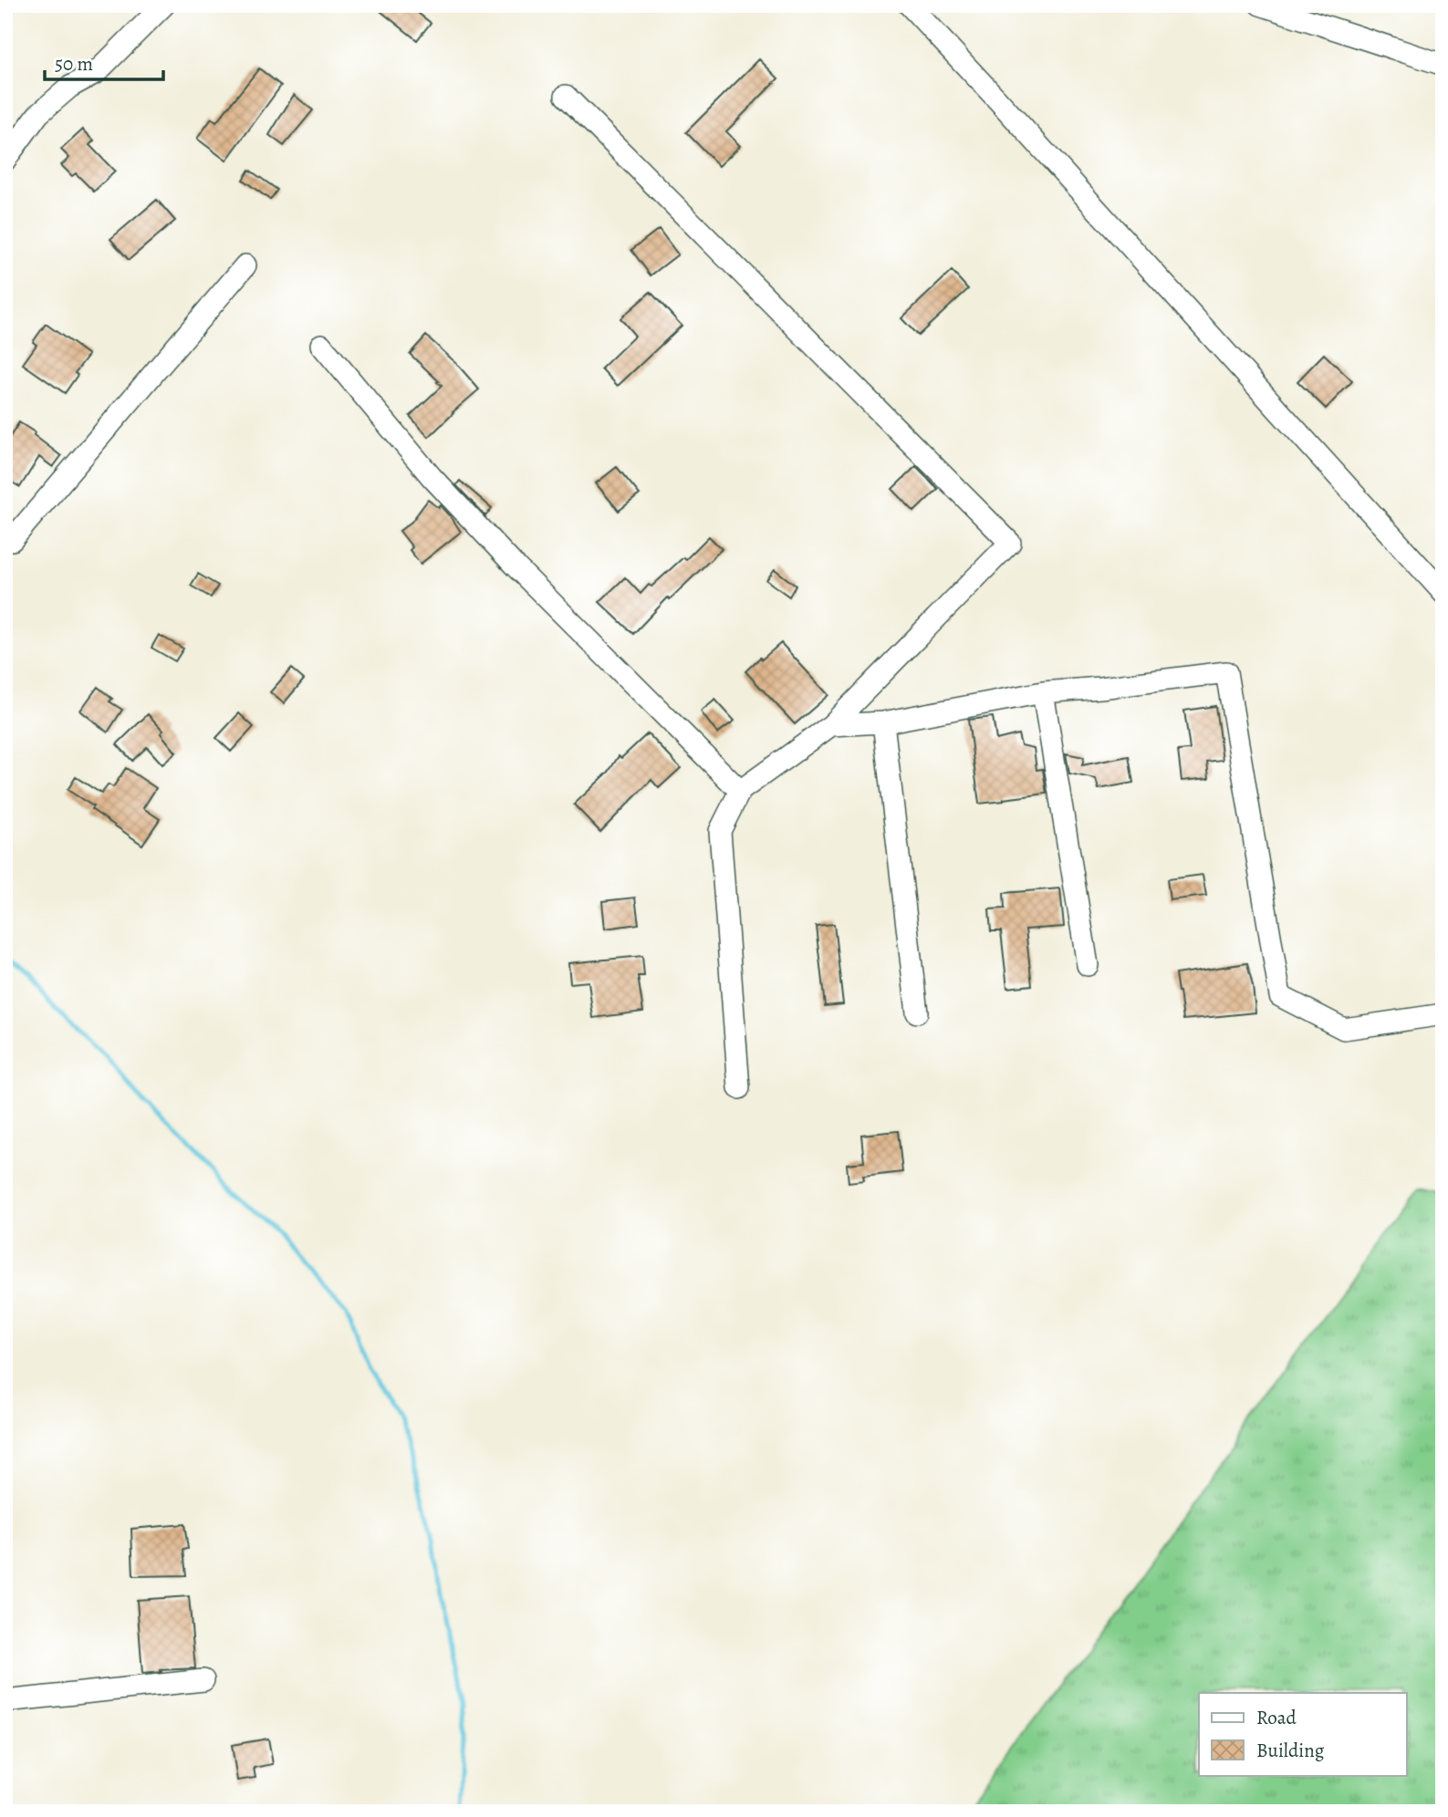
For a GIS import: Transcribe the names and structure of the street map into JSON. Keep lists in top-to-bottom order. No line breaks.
{"legend":["Road","Building"],"scale_bar":"50 m"}
